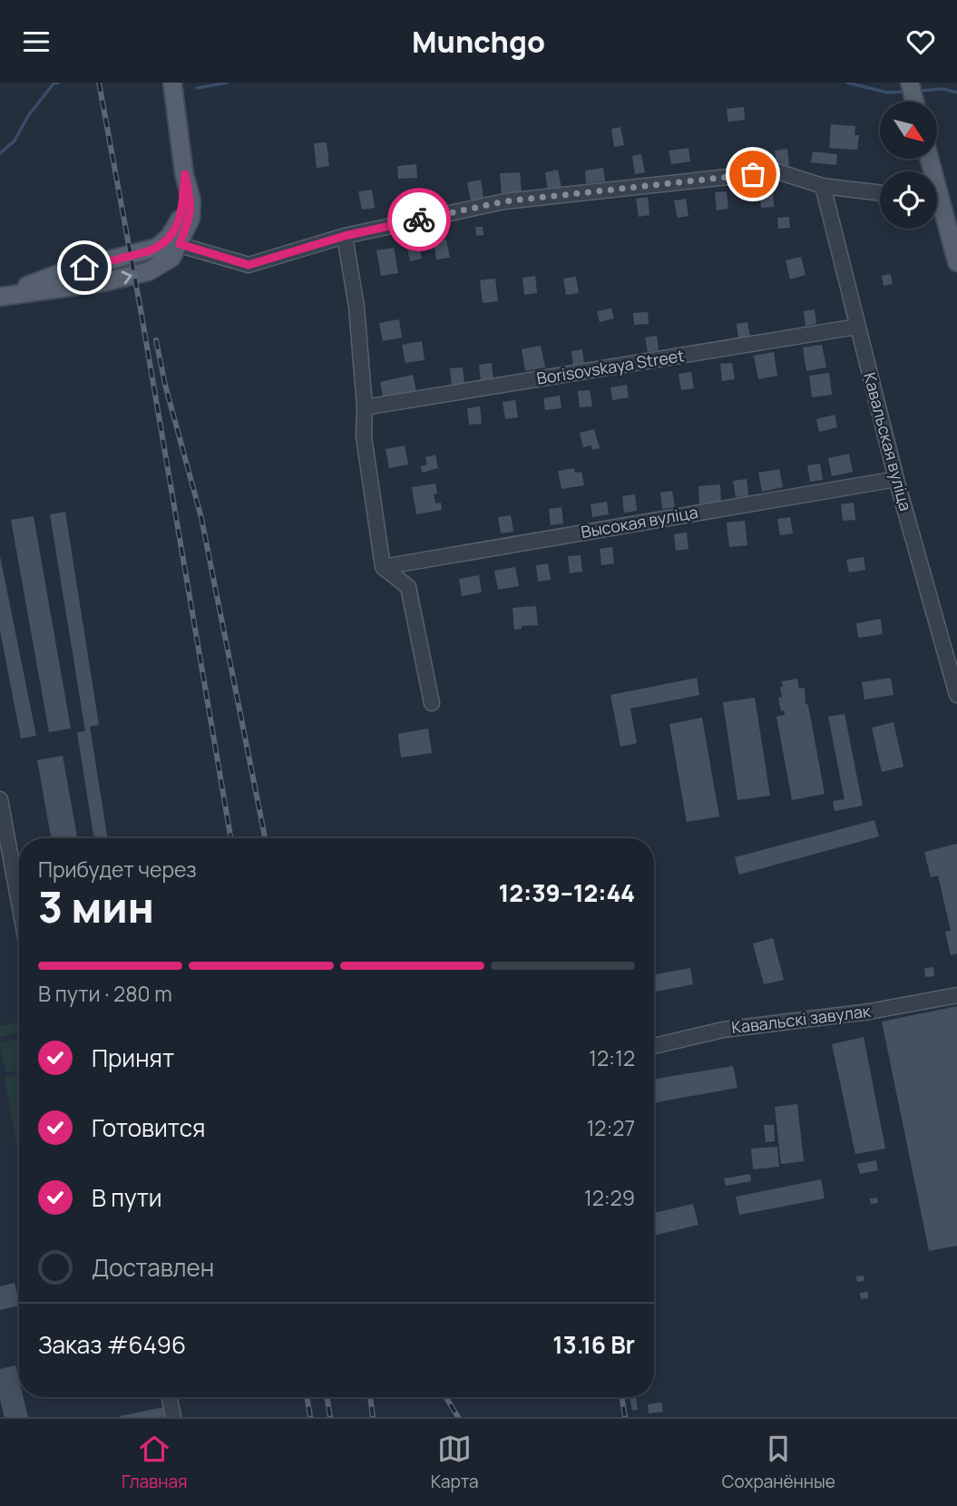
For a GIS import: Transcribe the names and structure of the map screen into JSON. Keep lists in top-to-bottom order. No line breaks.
{"streets":{"street":["Borisovskaya Street","Кавальская вуліца","Высокая вуліца","Кавальскі завулак"]},"crossings":[["Borisovskaya Street","Кавальская вуліца"],["Кавальская вуліца","Высокая вуліца"]],"north":"bottom right","page":{"header":"Munchgo","heading":["3 мин","Прибудет через","12:39–12:44"],"panel":["Заказ #6496","13.16 Br"],"bar":"В пути · 280 m","list":[["Принят","12:12"],["Готовится","12:27"],["В пути","12:29"],"Доставлен"],"tabs":["Главная","Карта","Сохранённые"]}}
